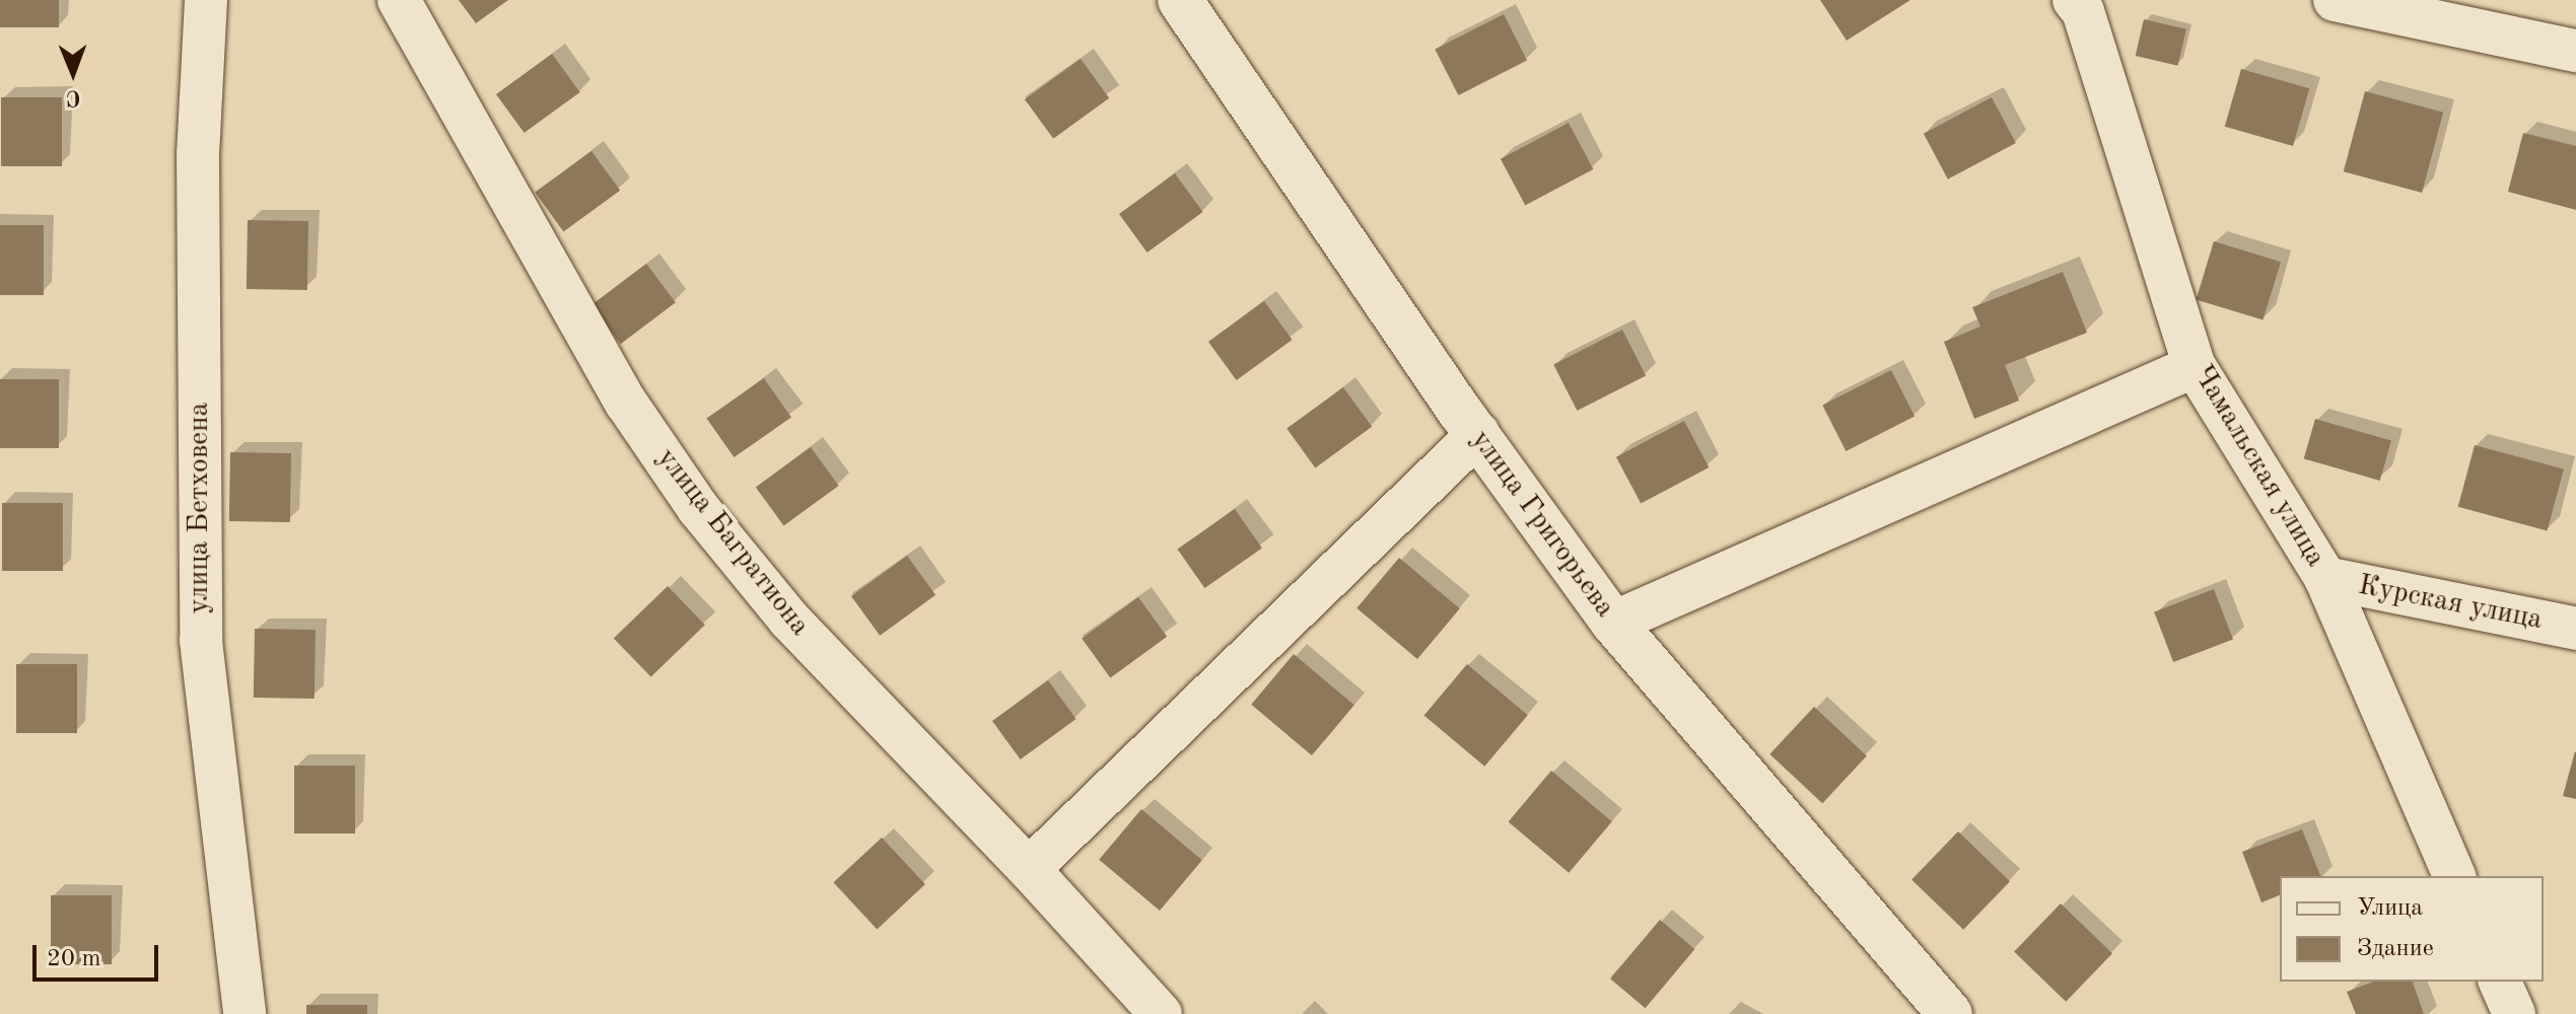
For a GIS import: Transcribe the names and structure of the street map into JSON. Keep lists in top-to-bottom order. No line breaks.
{"streets":{"main road":["улица Григорьева"],"street":["Чамальская улица","улица Бетховена","улица Багратиона","Курская улица"]},"crossings":[["Чамальская улица","Курская улица"]],"legend":["Улица","Здание"],"scale_bar":"20 m","north":"bottom"}
